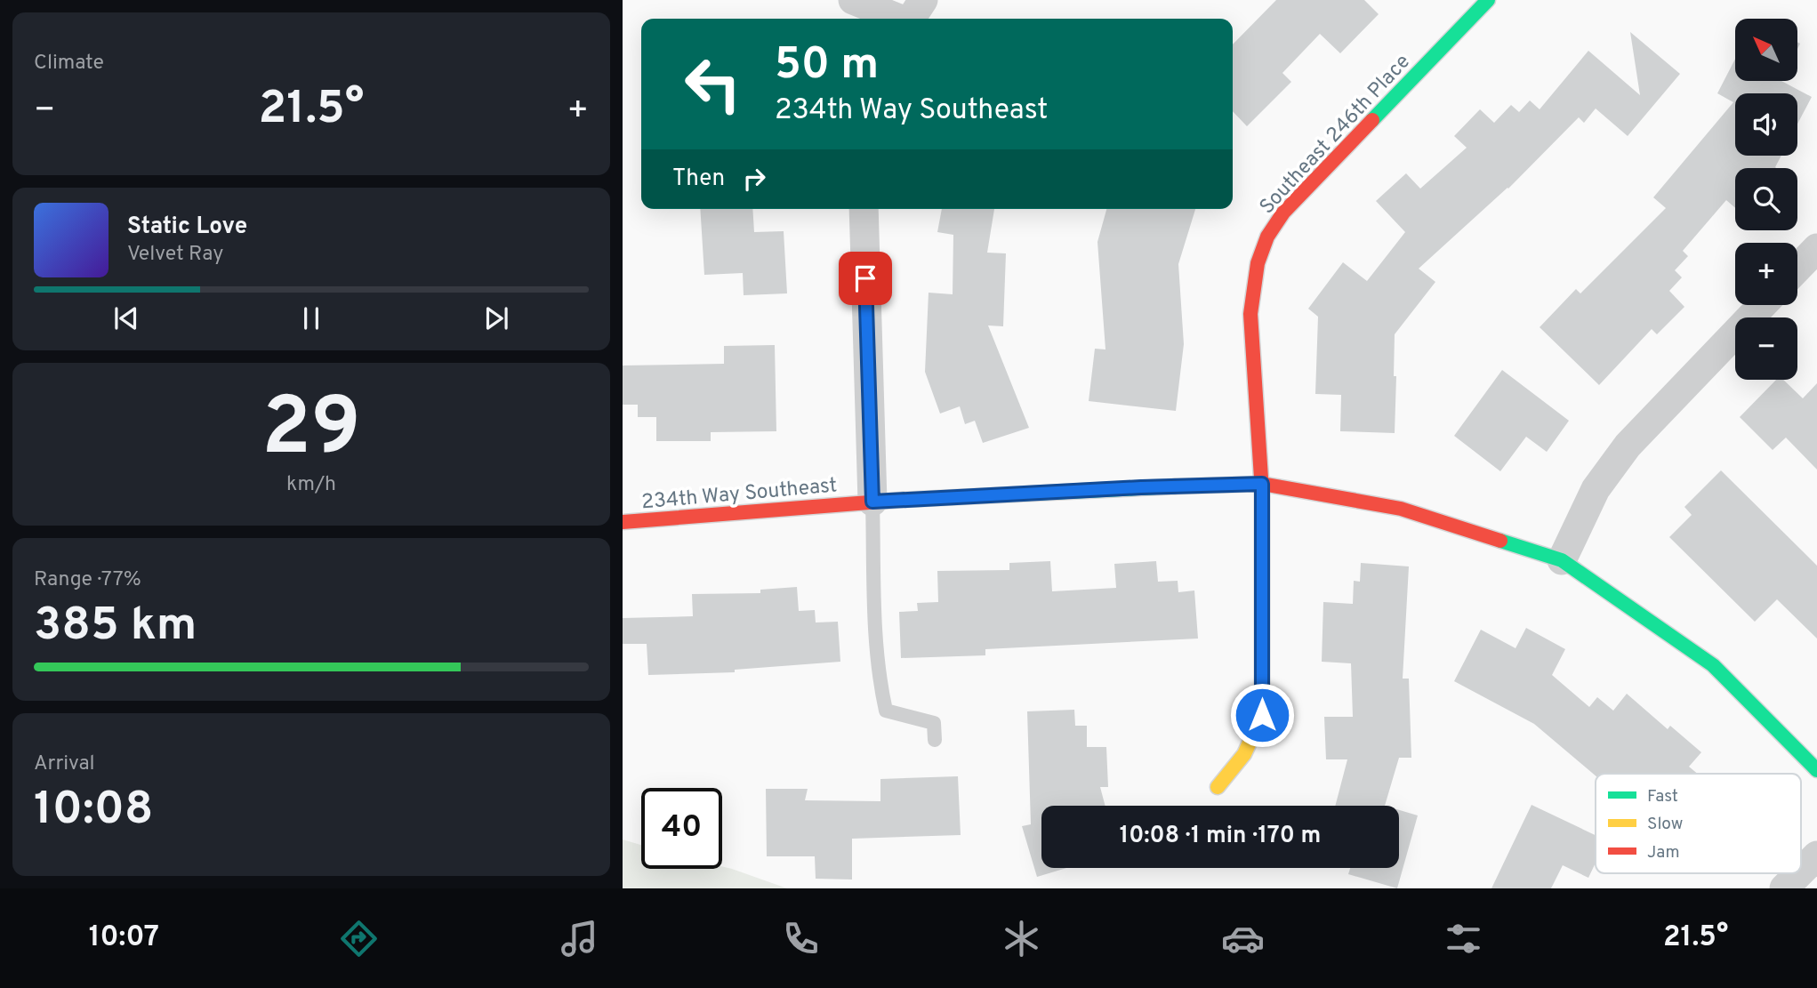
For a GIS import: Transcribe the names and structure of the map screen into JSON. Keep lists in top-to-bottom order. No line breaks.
{"streets":{"street":["Southeast 246th Place","234th Way Southeast"]},"crossings":[["Southeast 246th Place","234th Way Southeast"]],"legend":["Fast","Slow","Jam"],"north":"top left","page":{"tile":["Climate",["29","km/h"],["Range · 77%","385 km"],["Arrival","10:08"]],"map_buttons":["+","−"],"turn":["50 m","234th Way Southeast"],"heat":["−","21.5°","+"],"then":"Then","song":["Static Love","Velvet Ray"],"limit":"40","trip":"10:08 · 1 min · 170 m","tabs":["10:07","21.5°"]}}
